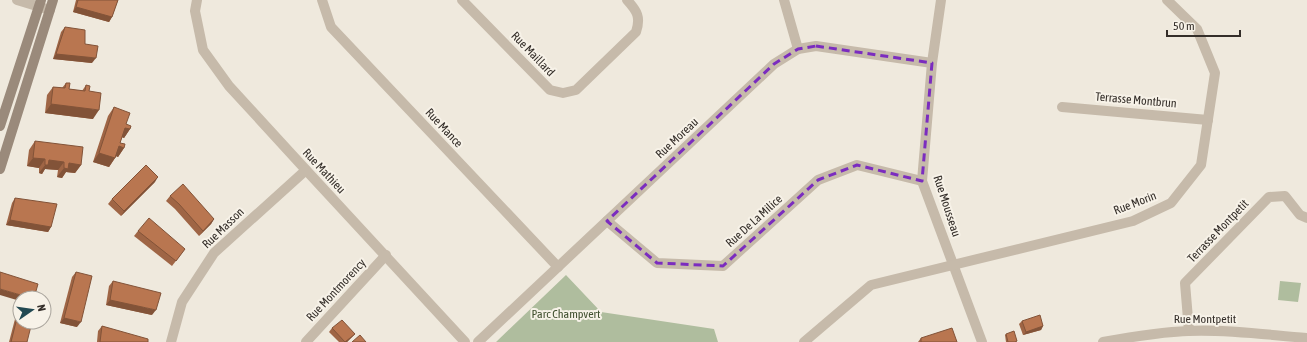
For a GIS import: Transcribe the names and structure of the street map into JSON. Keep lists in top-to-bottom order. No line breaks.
{"streets":{"street":["Rue Maillard","Terrasse Montbrun","Rue Mance","Rue Moreau","Rue Mathieu","Rue Morin","Rue Mousseau","Rue De La Milice","Rue Masson","Terrasse Montpetit","Rue Montmorency","Rue Montpetit"]},"crossings":[["Terrasse Montbrun","Rue Morin"],["Rue Mance","Rue Moreau"],["Rue Moreau","Rue Mousseau"],["Rue Moreau","Rue De La Milice"],["Rue Mathieu","Rue Masson"],["Rue Mathieu","Rue Montmorency"],["Rue Morin","Rue Mousseau"],["Rue Mousseau","Rue De La Milice"],["Terrasse Montpetit","Rue Montpetit"]],"parks":["Parc Champvert"],"scale_bar":"50 m","north":"right"}
